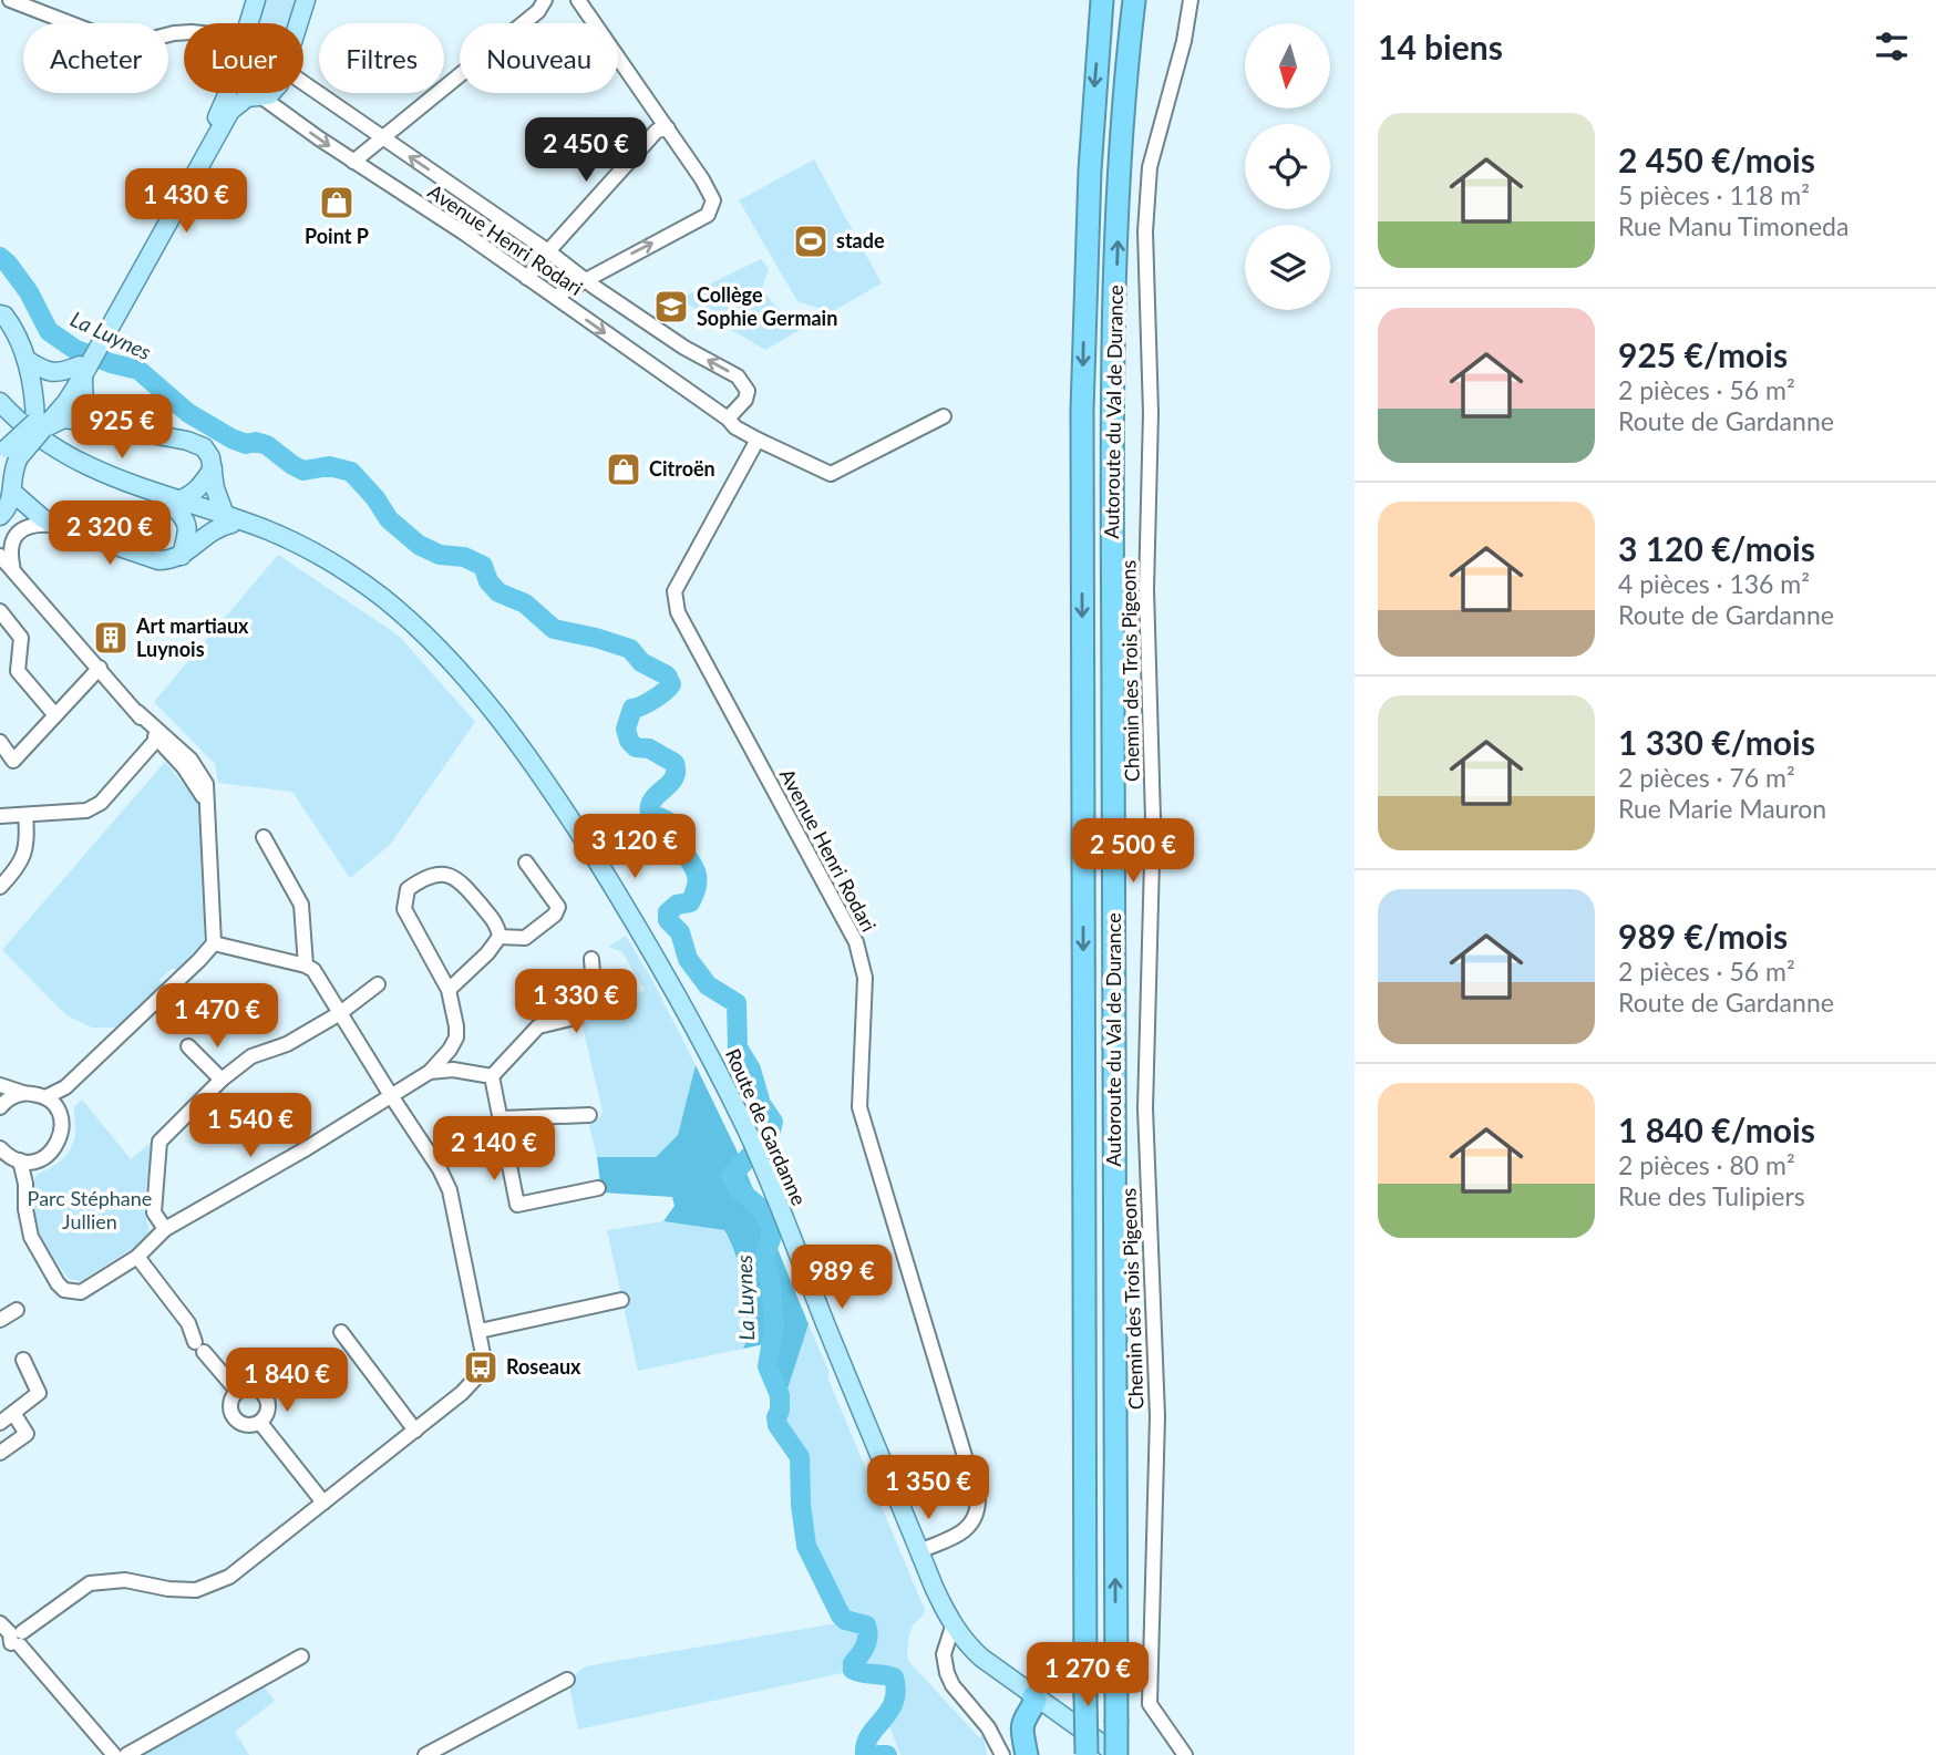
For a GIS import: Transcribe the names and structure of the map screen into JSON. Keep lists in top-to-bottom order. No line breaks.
{"streets":{"highway":["Autoroute du Val de Durance"],"main road":["Route de Gardanne"],"street":["Avenue Henri Rodari","Chemin des Trois Pigeons"]},"crossings":[["Avenue Henri Rodari","Route de Gardanne"]],"water":["La Luynes"],"parks":["Parc Stéphane Jullien"],"places":{"shop":["Point P","Citroën"],"sports":["stade"],"school or university":["Collège Sophie Germain"],"building":["Art martiaux Luynois"],"bus stop":["Roseaux"]},"north":"bottom","page":{"heading":"14 biens","chip":["Acheter","Louer","Filtres","Nouveau"],"list":[{"name":"2 450 €/mois","note":"5 pièces · 118 m² · Rue Manu Timoneda"},{"name":"925 €/mois","note":"2 pièces · 56 m² · Route de Gardanne"},{"name":"3 120 €/mois","note":"4 pièces · 136 m² · Route de Gardanne"},{"name":"1 330 €/mois","note":"2 pièces · 76 m² · Rue Marie Mauron"},{"name":"989 €/mois","note":"2 pièces · 56 m² · Route de Gardanne"},{"name":"1 840 €/mois","note":"2 pièces · 80 m² · Rue des Tulipiers"}],"price":["2 450 €","1 430 €","925 €","2 320 €","3 120 €","2 500 €","1 330 €","1 470 €","1 540 €","2 140 €","989 €","1 840 €","1 350 €","1 270 €"]}}
